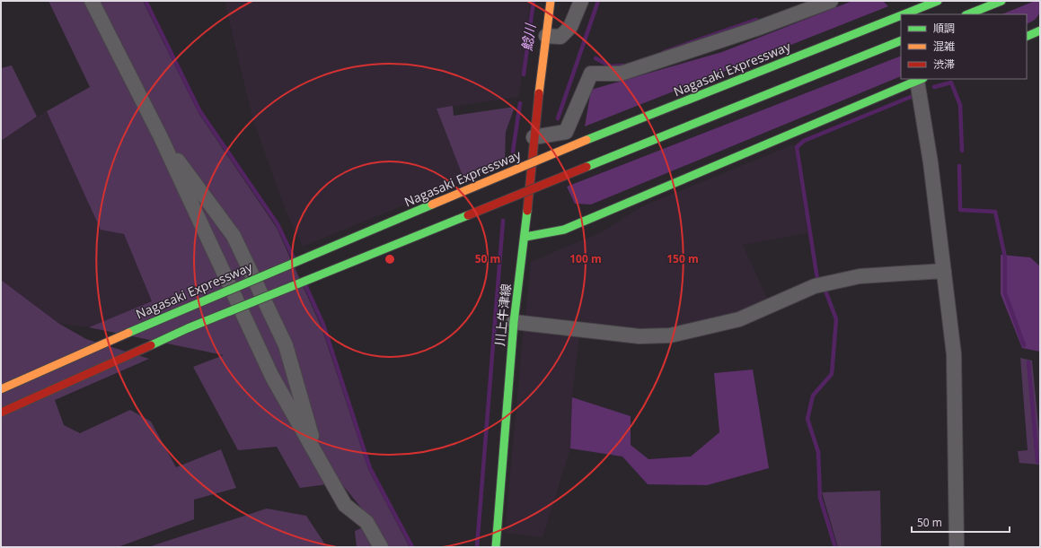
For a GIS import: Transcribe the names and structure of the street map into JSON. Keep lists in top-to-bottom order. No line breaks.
{"streets":{"main road":["Nagasaki Expressway","川上牛津線"]},"water":["鯰川"],"legend":["順調","混雑","渋滞"],"scale_bar":"50 m","rings":["50 m","100 m","150 m"]}
